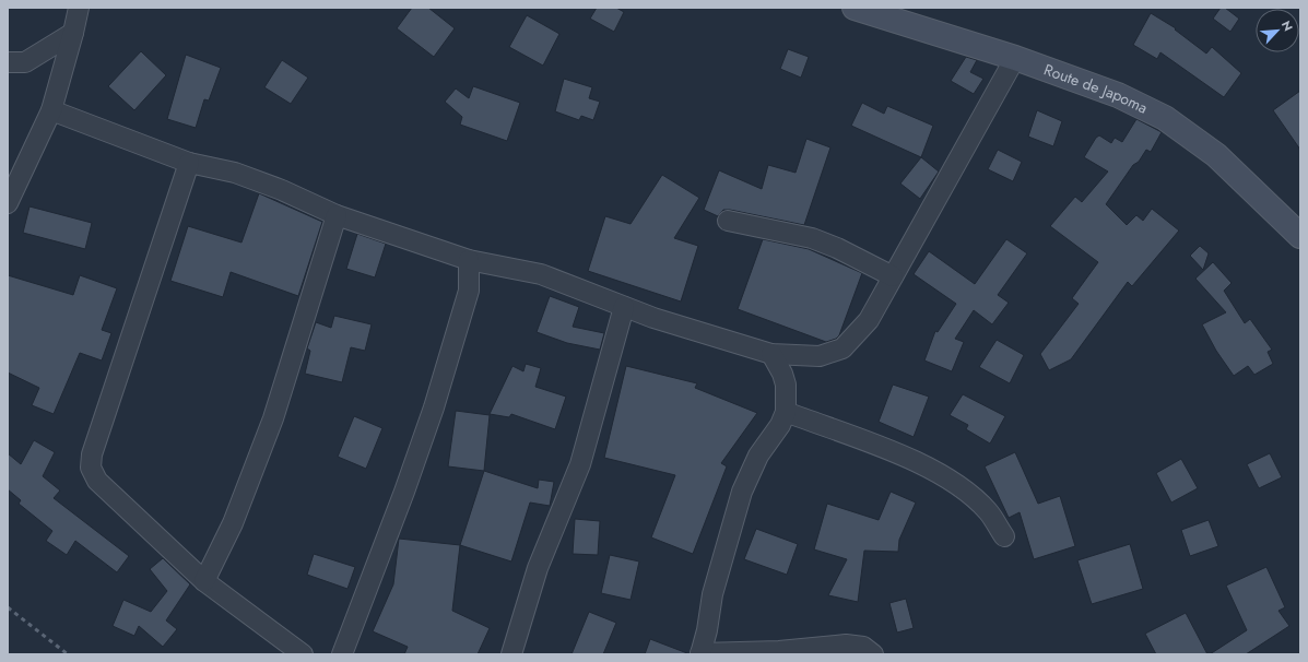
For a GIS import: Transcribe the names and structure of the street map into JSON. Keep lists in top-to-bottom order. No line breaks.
{"streets":{"street":["Route de Japoma"]},"north":"top right"}
